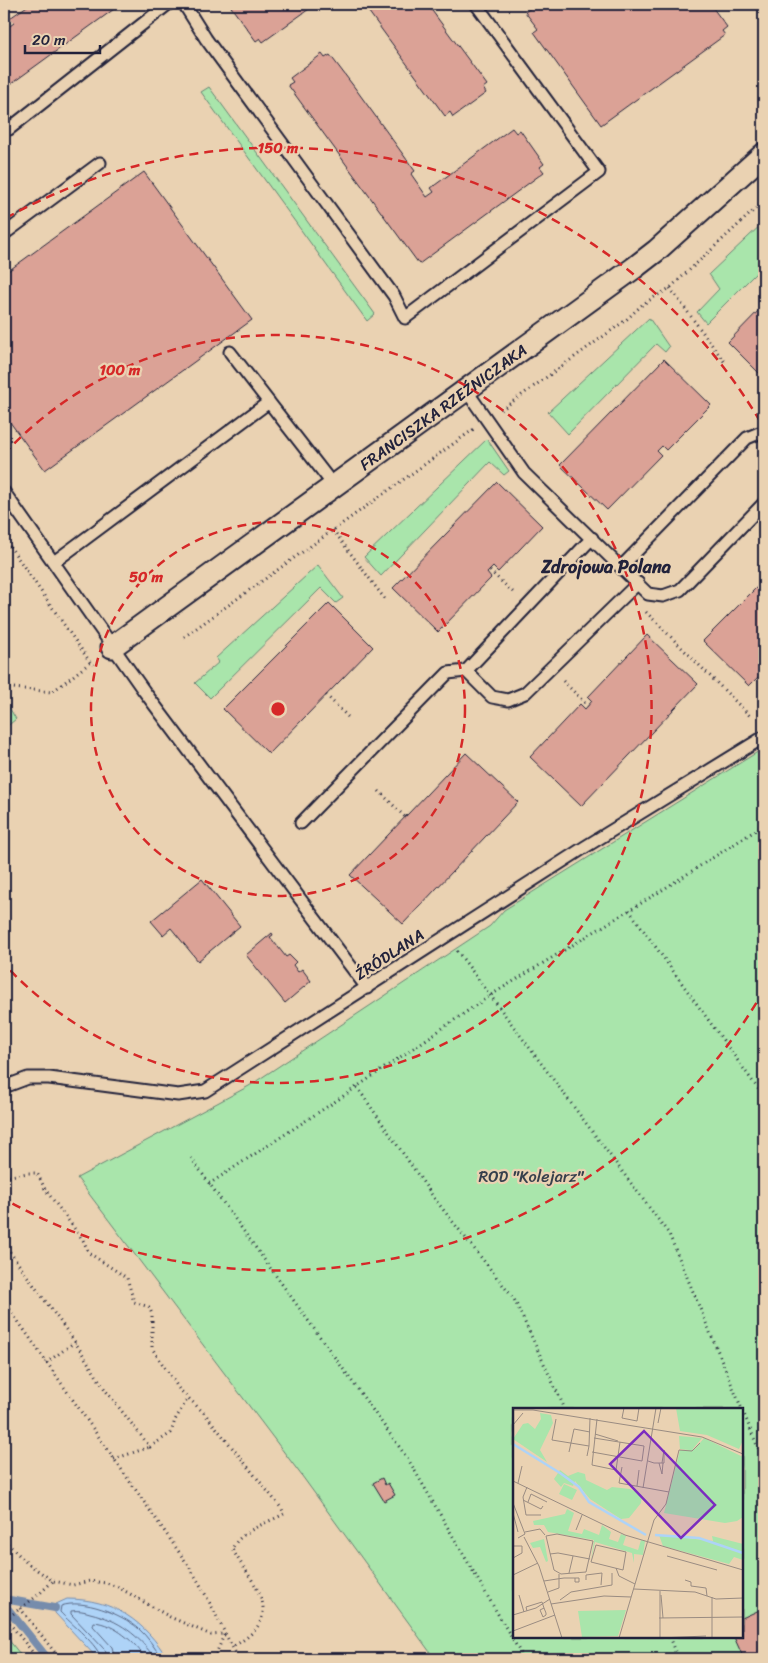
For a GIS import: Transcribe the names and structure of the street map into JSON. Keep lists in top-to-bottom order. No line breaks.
{"streets":{"street":["FRANCISZKA RZEŹNICZAKA"],"lane":["ŹRÓDLANA"]},"districts":["Zdrojowa Polana"],"parks":["ROD \"Kolejarz\""],"scale_bar":"20 m","rings":["150 m","100 m","50 m"]}
